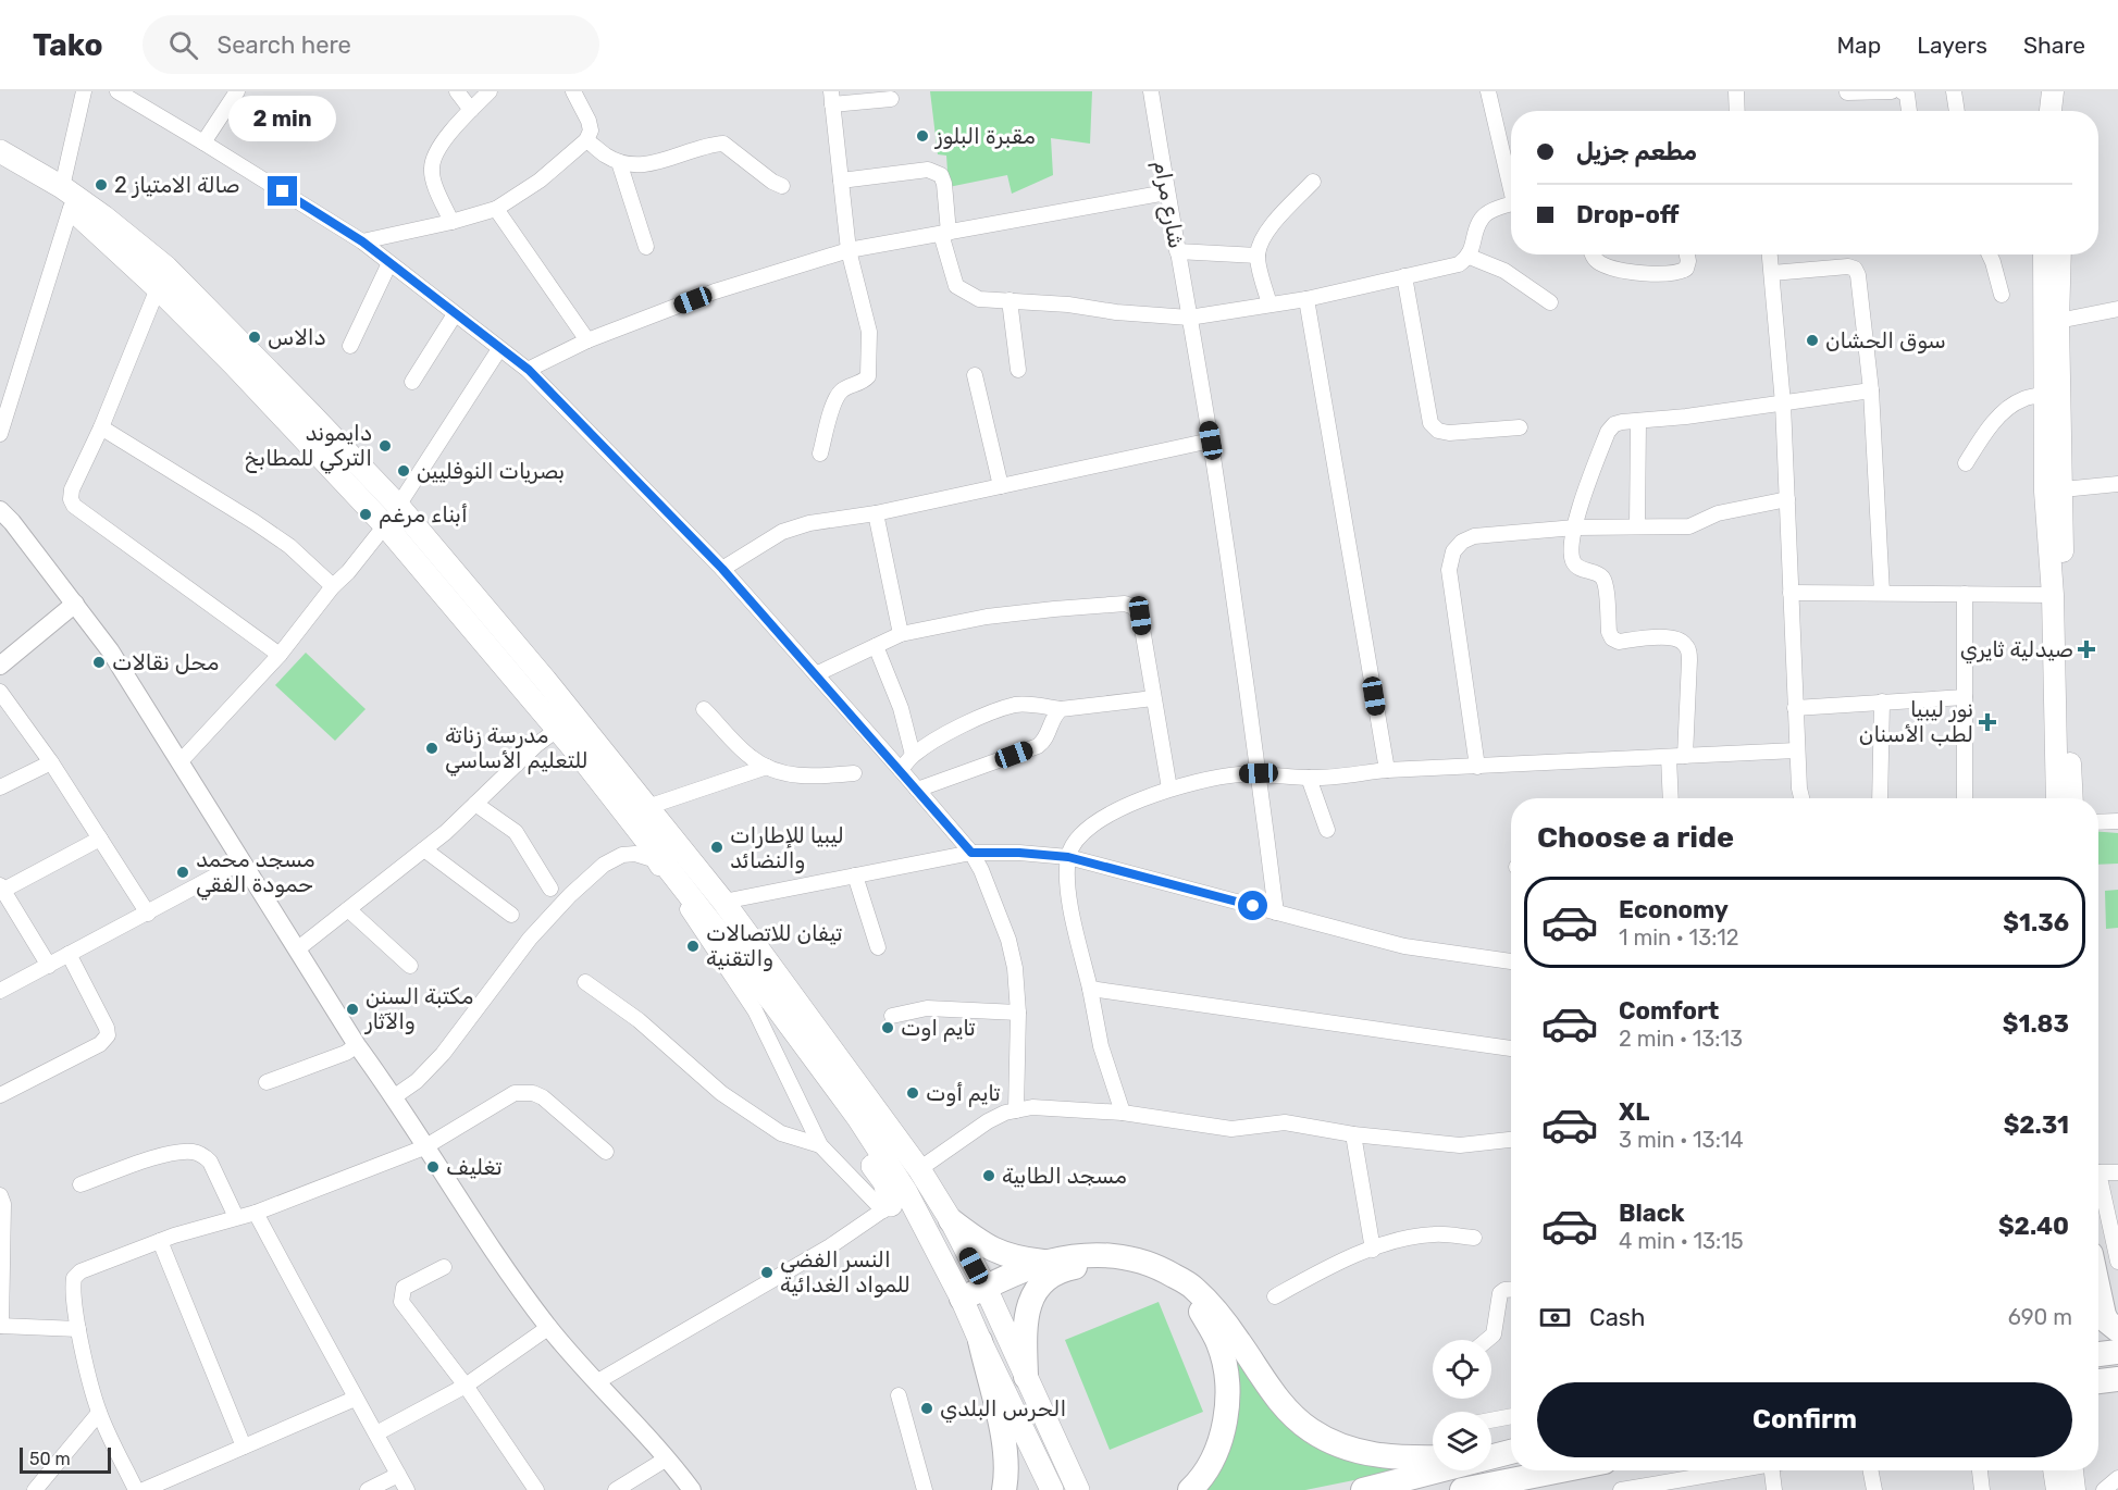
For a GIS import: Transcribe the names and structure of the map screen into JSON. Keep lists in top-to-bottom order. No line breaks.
{"streets":{"street":["شارع مرام"]},"places":{"other":["مقبرة البلوز","صالة الامتياز 2","دالاس","سوق الحشان","دايموند التركي للمطابخ","بصريات النوفليين","أبناء مرغم","محل نقالات","مدرسة زناتة للتعليم الأساسي","ليبيا للإطارات والنضائد","مسجد محمد حمودة الفقي","تيفان للاتصالات والتقنية","مكتبة السنن والآثار","تايم اوت","تايم أوت","تغليف","مسجد الطابية","النسر الفضي للمواد الغدائية","الحرس البلدي"],"health":["صيدلية ثايري","نور ليبيا لطب الأسنان"]},"scale_bar":"50 m","page":{"header":"Tako","search":"Search here","nav":["Map","Layers","Share"],"bubble":"2 min","banner":["مطعم جزيل","Drop-off"],"heading":"Choose a ride","list":[{"name":"Economy","note":"1 min · 13:12","value":"$1.36"},{"name":"Comfort","note":"2 min · 13:13","value":"$1.83"},{"name":"XL","note":"3 min · 13:14","value":"$2.31"},{"name":"Black","note":"4 min · 13:15","value":"$2.40"}],"pay":["Cash","690 m"],"buttons":"Confirm","scale":"50 m"}}
